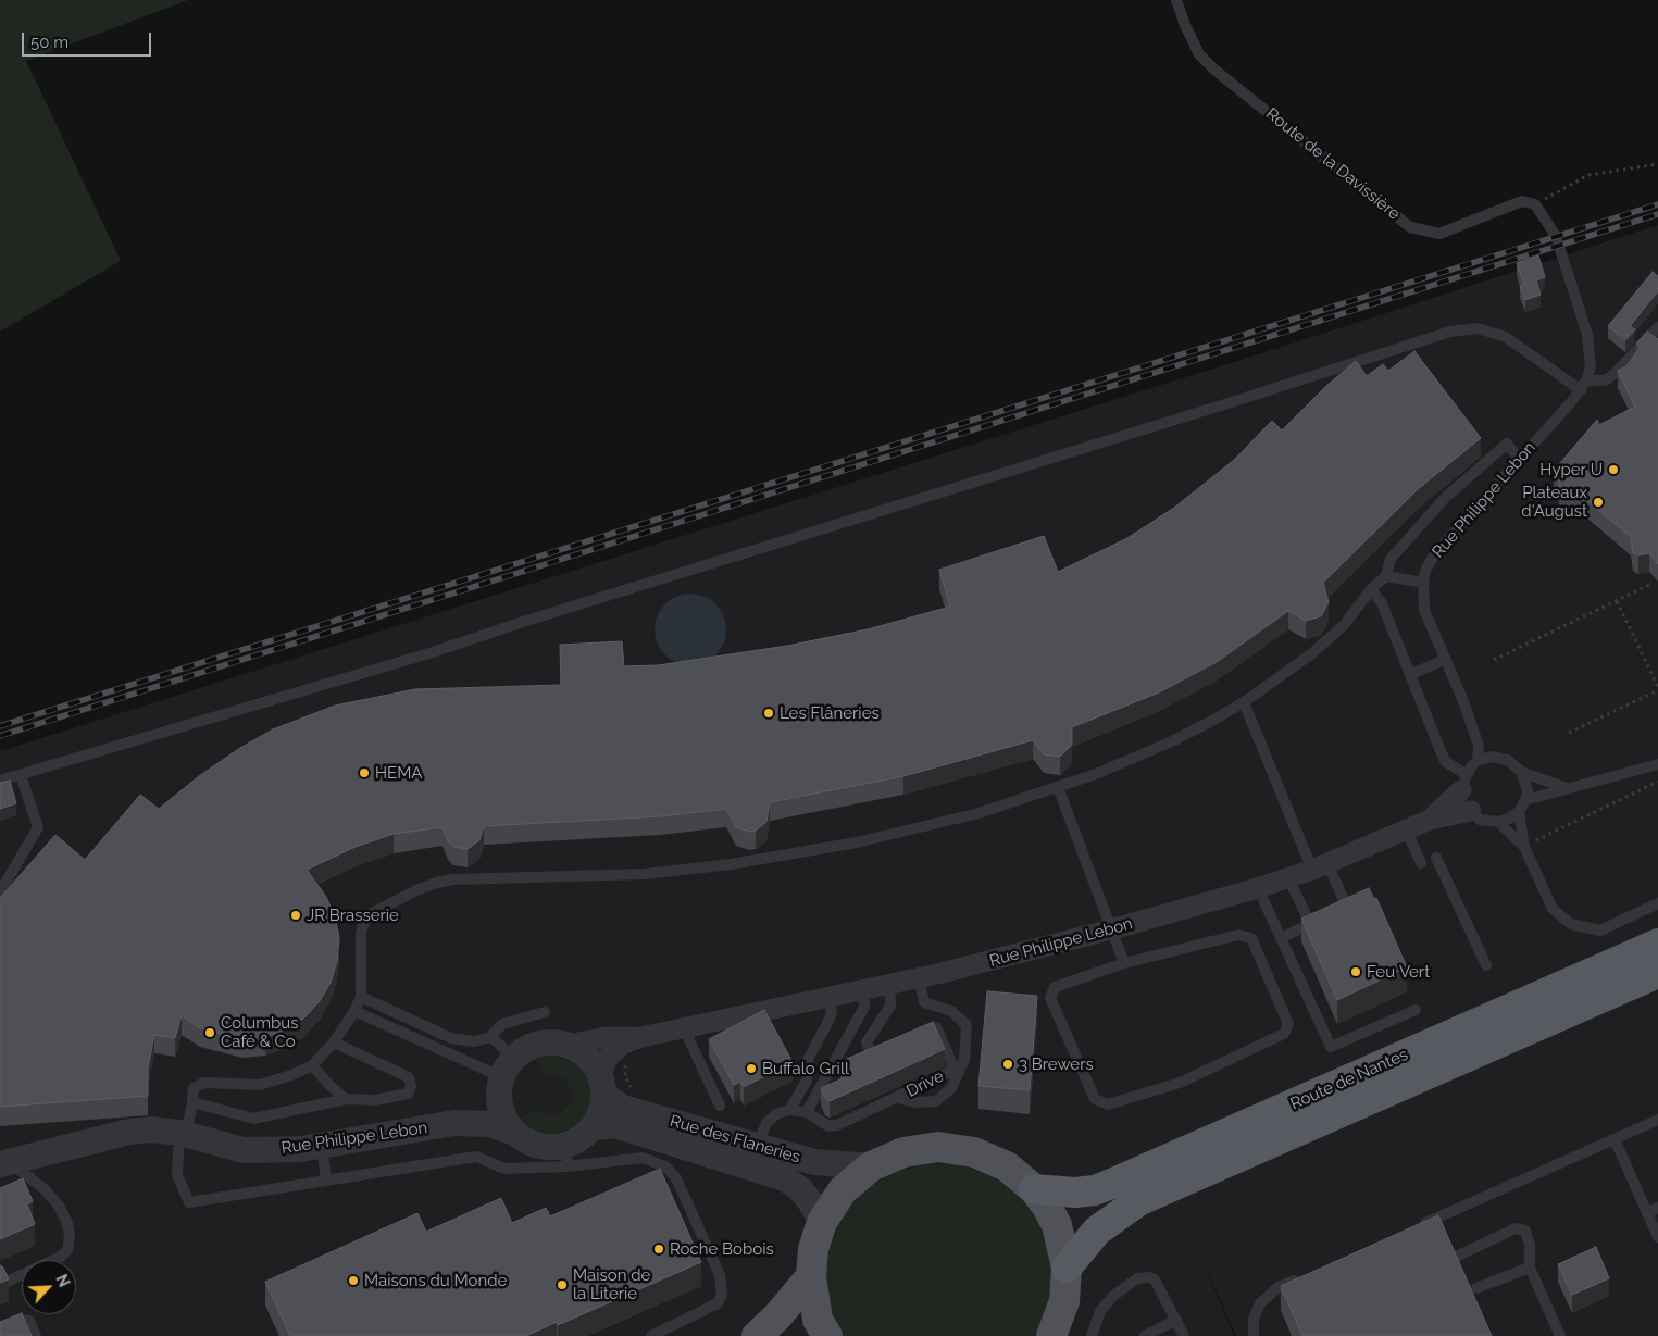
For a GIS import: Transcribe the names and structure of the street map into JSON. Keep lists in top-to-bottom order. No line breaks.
{"streets":{"highway":["Route de Nantes"],"street":["Rue Philippe Lebon","Rue des Flaneries"],"lane":["Route de la Davissière","Drive"]},"crossings":[["Rue Philippe Lebon","Rue des Flaneries"]],"places":["Hyper U","Plateaux d'August","Les Flâneries","HEMA","JR Brasserie","Feu Vert","Columbus Café & Co","3 Brewers","Buffalo Grill","Roche Bobois","Maisons du Monde","Maison de la Literie"],"scale_bar":"50 m","north":"top right"}
